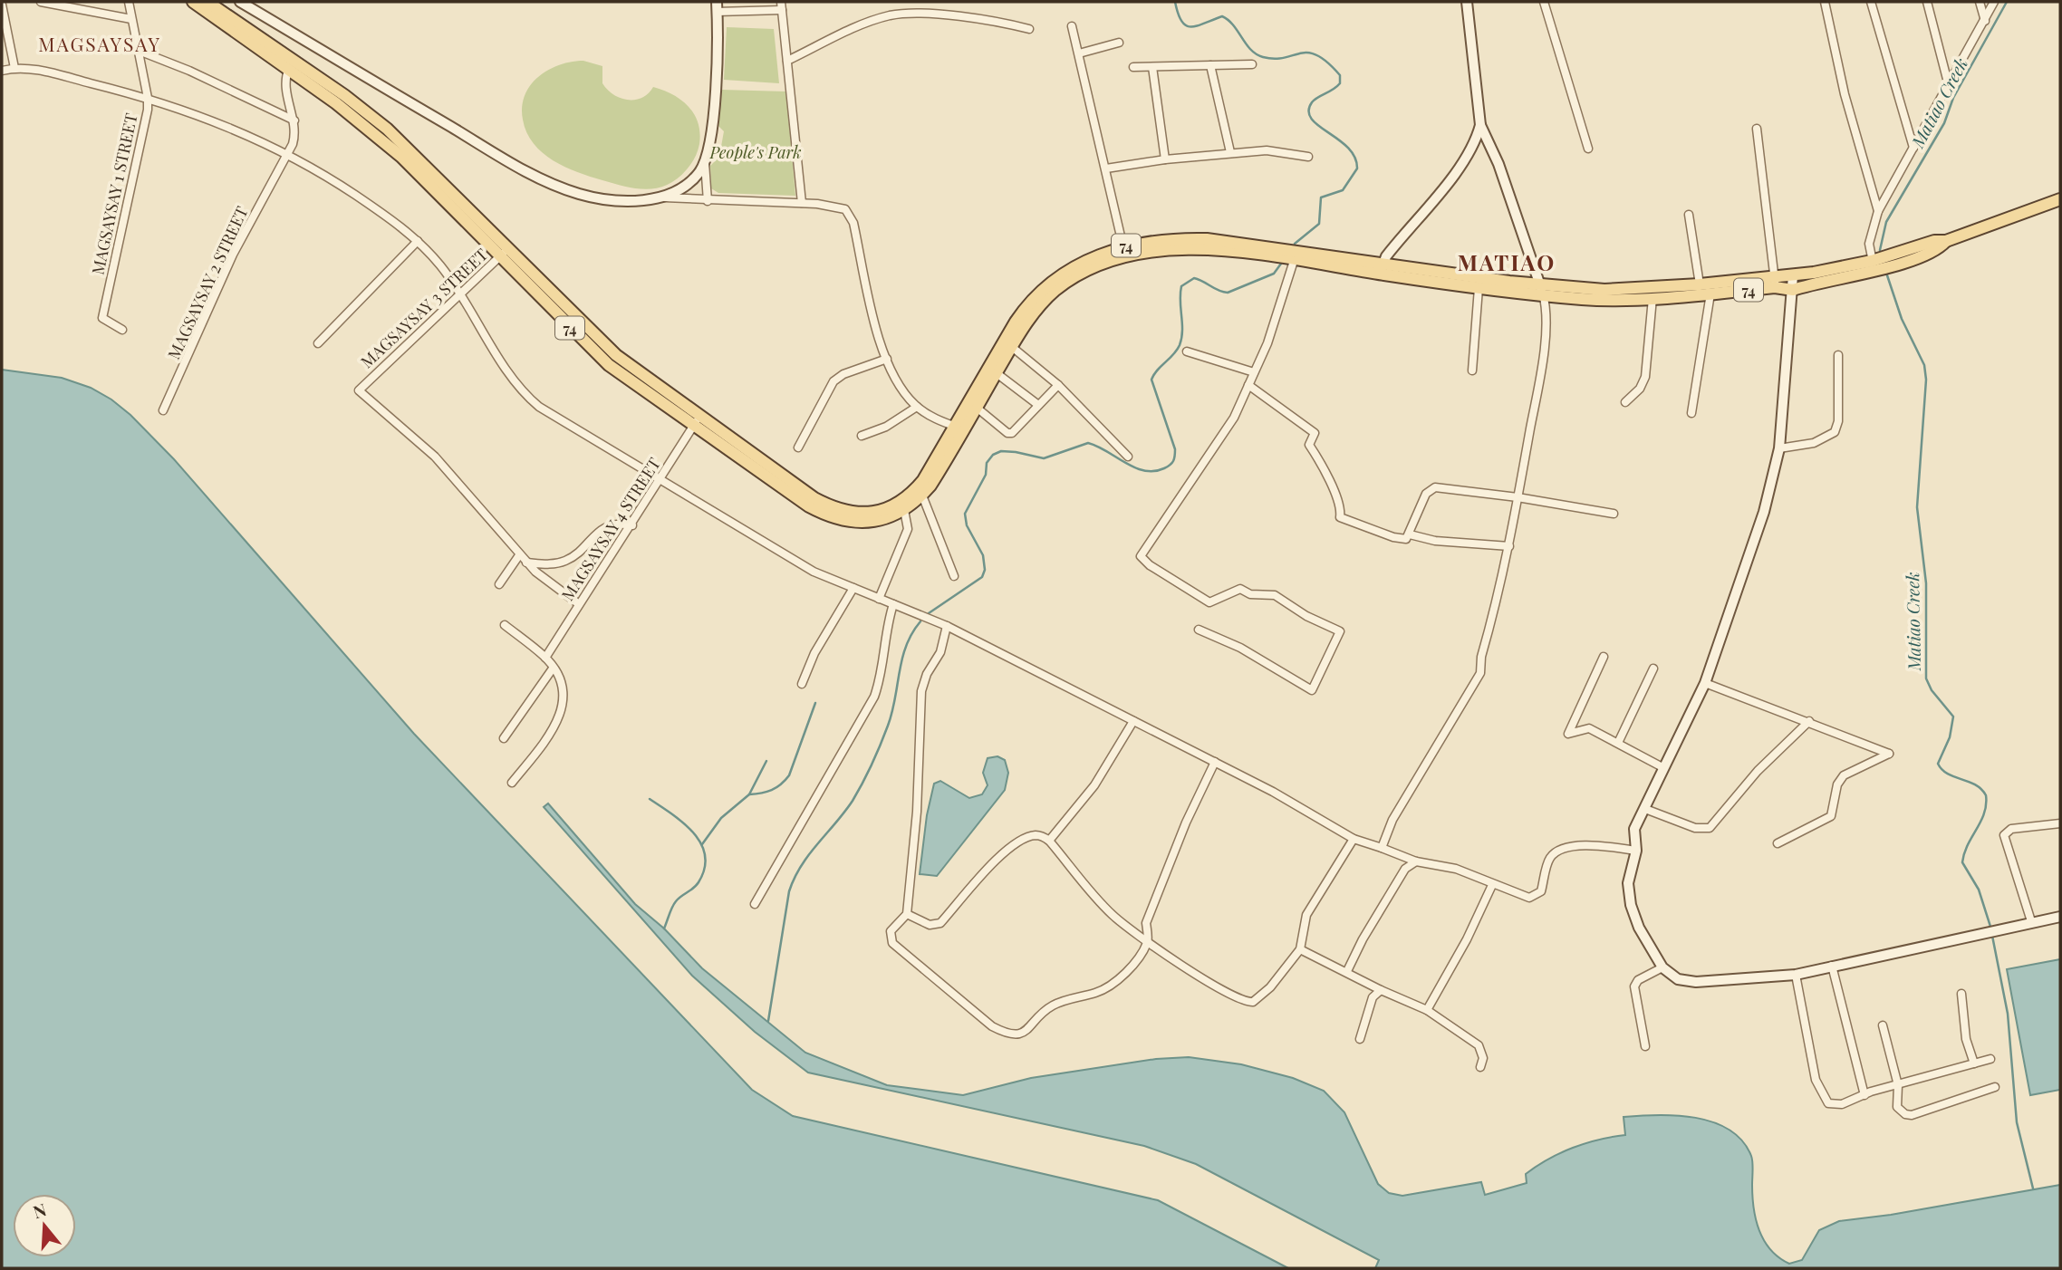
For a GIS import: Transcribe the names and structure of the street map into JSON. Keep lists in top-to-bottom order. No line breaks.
{"streets":{"main road":["74"],"street":["MAGSAYSAY 1 STREET","MAGSAYSAY 2 STREET","MAGSAYSAY 3 STREET","MAGSAYSAY 4 STREET"]},"crossings":[["74","MAGSAYSAY 2 STREET"],["74","MAGSAYSAY 3 STREET"],["74","MAGSAYSAY 4 STREET"]],"districts":["MAGSAYSAY","MATIAO"],"water":["Matiao Creek"],"parks":["People's Park"],"north":"top"}
